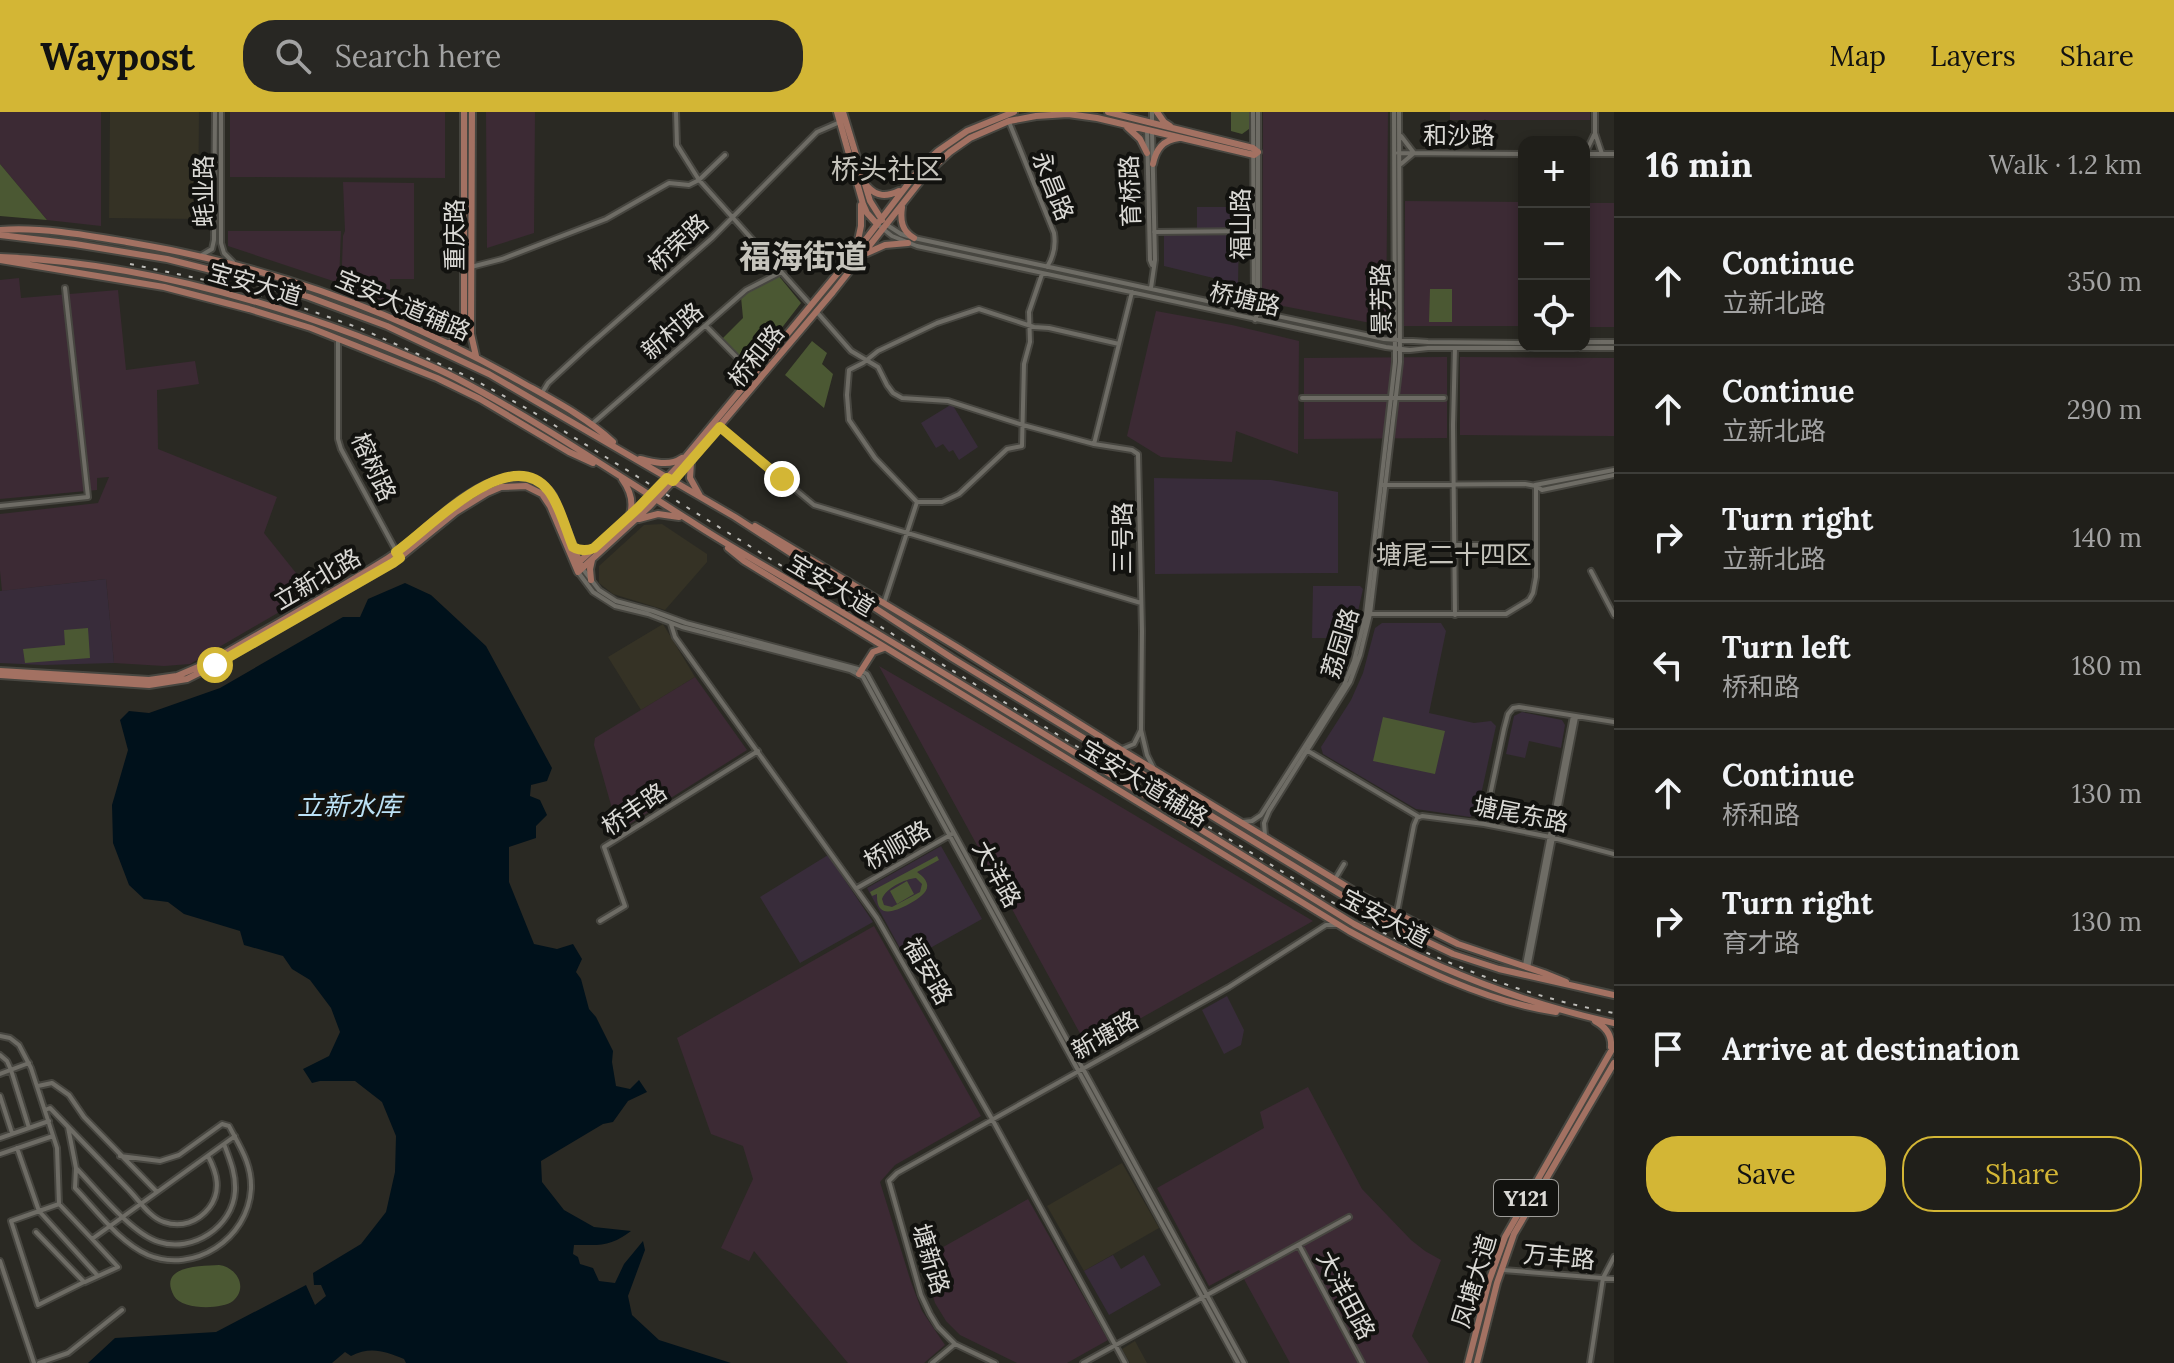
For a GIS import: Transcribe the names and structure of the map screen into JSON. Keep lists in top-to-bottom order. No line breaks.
{"streets":{"main road":["重庆路","宝安大道","桥塘路","宝安大道辅路","桥和路","立新北路","Y121","凤塘大道"],"street":["和沙路","永昌路","蚝业路","育桥路","福山路","桥荣路","景芳路","新村路","榕树路","三号路","荔园路","桥丰路","塘尾东路","桥顺路","大洋路","福安路","新塘路","万丰路","塘新路","大洋田路"]},"crossings":[["和沙路","景芳路"],["永昌路","桥塘路"],["永昌路","桥和路"],["蚝业路","宝安大道辅路"],["育桥路","桥塘路"],["福山路","桥塘路"],["重庆路","宝安大道辅路"],["桥荣路","宝安大道辅路"],["宝安大道","宝安大道辅路"],["宝安大道","桥和路"],["桥塘路","景芳路"],["桥塘路","桥和路"],["景芳路","荔园路"],["宝安大道辅路","新村路"],["宝安大道辅路","三号路"],["宝安大道辅路","荔园路"],["宝安大道辅路","新塘路"],["桥和路","立新北路"],["榕树路","立新北路"],["荔园路","塘尾东路"],["桥丰路","福安路"],["桥顺路","大洋路"],["桥顺路","福安路"],["大洋路","新塘路"],["福安路","新塘路"],["新塘路","塘新路"],["万丰路","凤塘大道"]],"districts":["桥头社区","福海街道","塘尾二十四区"],"water":["立新水库"],"page":{"header":"Waypost","search":"Search here","nav":["Map","Layers","Share"],"heading":["16 min","Walk · 1.2 km"],"map_buttons":["+","−"],"list":[["Continue","立新北路","350 m"],["Continue","立新北路","290 m"],["Turn right","立新北路","140 m"],["Turn left","桥和路","180 m"],["Continue","桥和路","130 m"],["Turn right","育才路","130 m"],"Arrive at destination"],"buttons":["Save","Share"]}}
